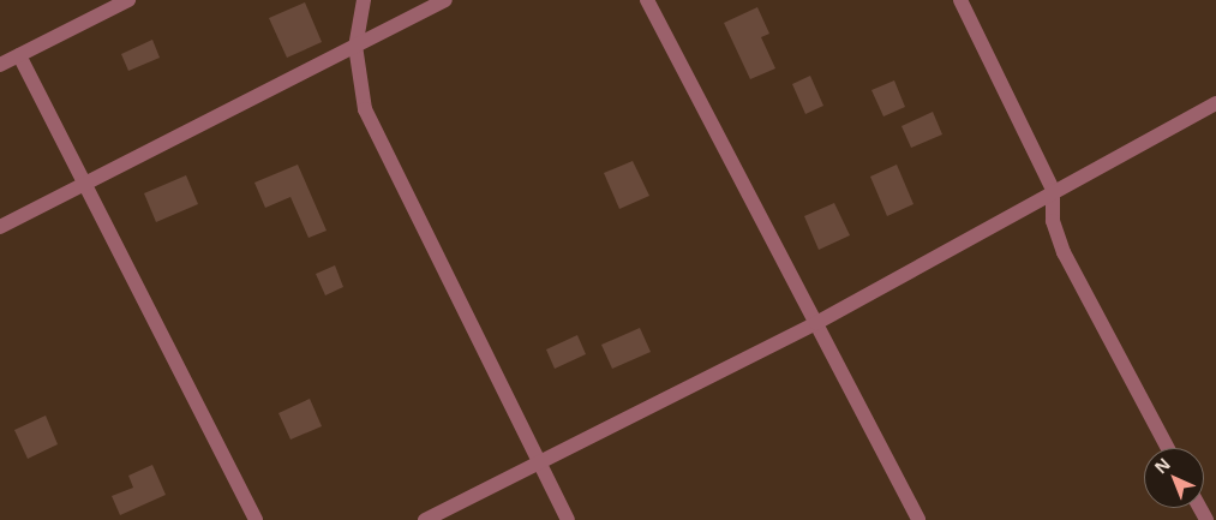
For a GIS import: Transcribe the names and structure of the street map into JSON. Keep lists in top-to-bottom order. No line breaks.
{"north":"top left"}
